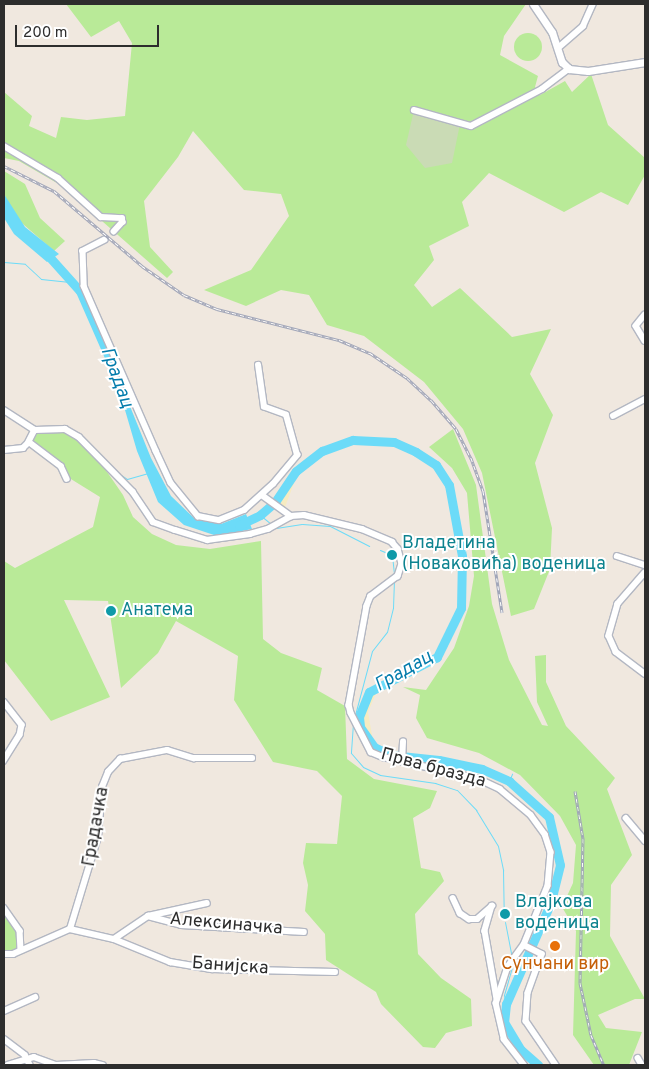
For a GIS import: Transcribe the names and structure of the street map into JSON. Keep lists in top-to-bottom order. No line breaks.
{"streets":{"street":["Прва бразда","Градачка","Алексиначка","Банијска"]},"crossings":[["Градачка","Банијска"]],"water":["Градац"],"places":["Владетина (Новаковића) воденица","Анатема","Влајкова воденица","Сунчани вир"],"scale_bar":"200 m"}
